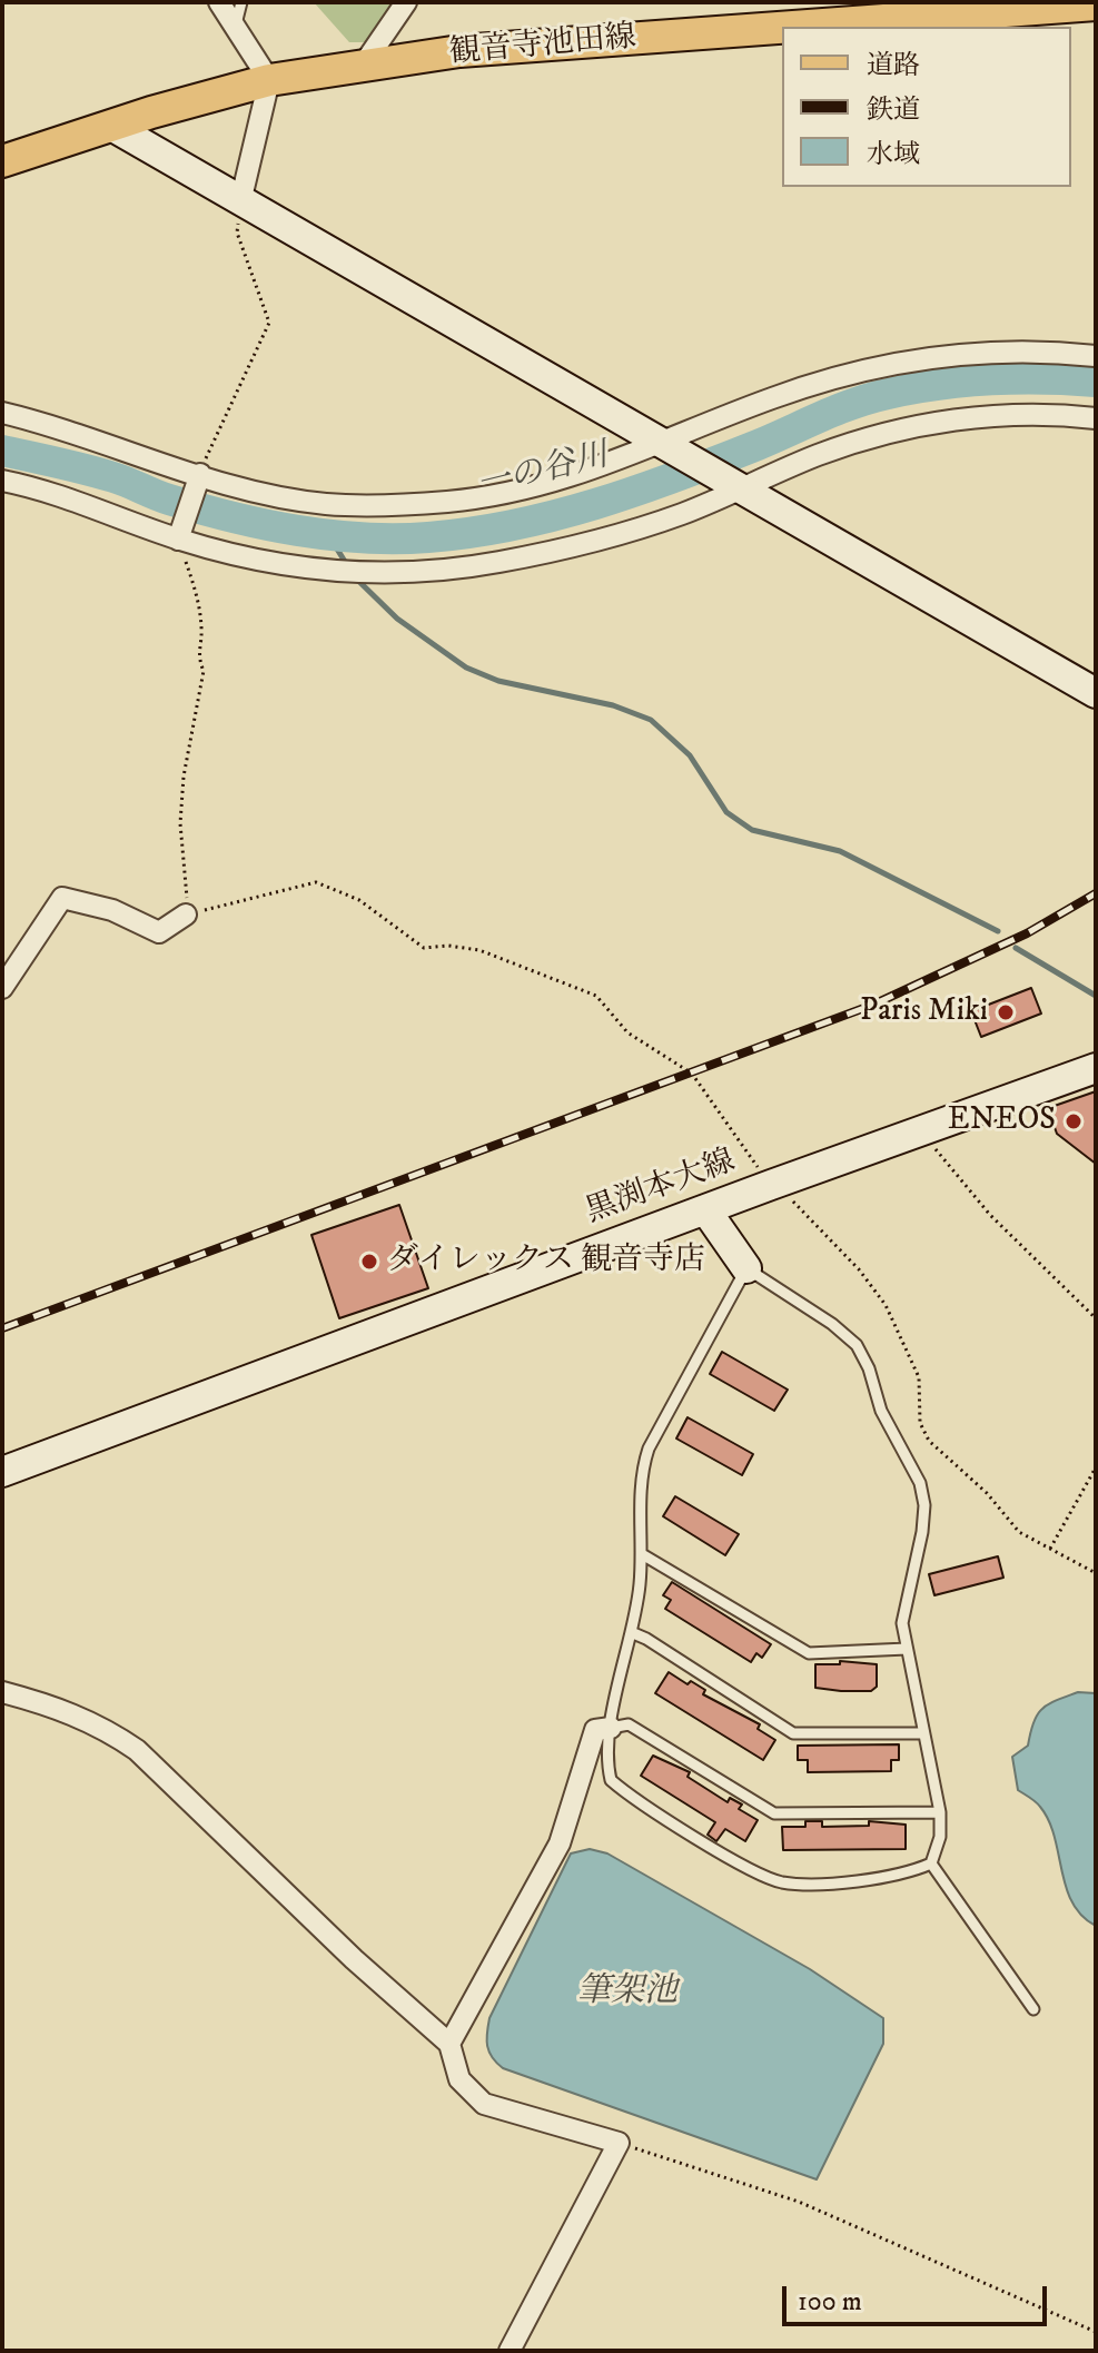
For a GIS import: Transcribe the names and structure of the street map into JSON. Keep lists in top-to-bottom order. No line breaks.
{"streets":{"main road":["観音寺池田線"],"street":["黒渕本大線"]},"water":["一の谷川","筆架池"],"places":["Paris Miki","ENEOS","ダイレックス 観音寺店"],"legend":["道路","鉄道","水域"],"scale_bar":"100 m"}
